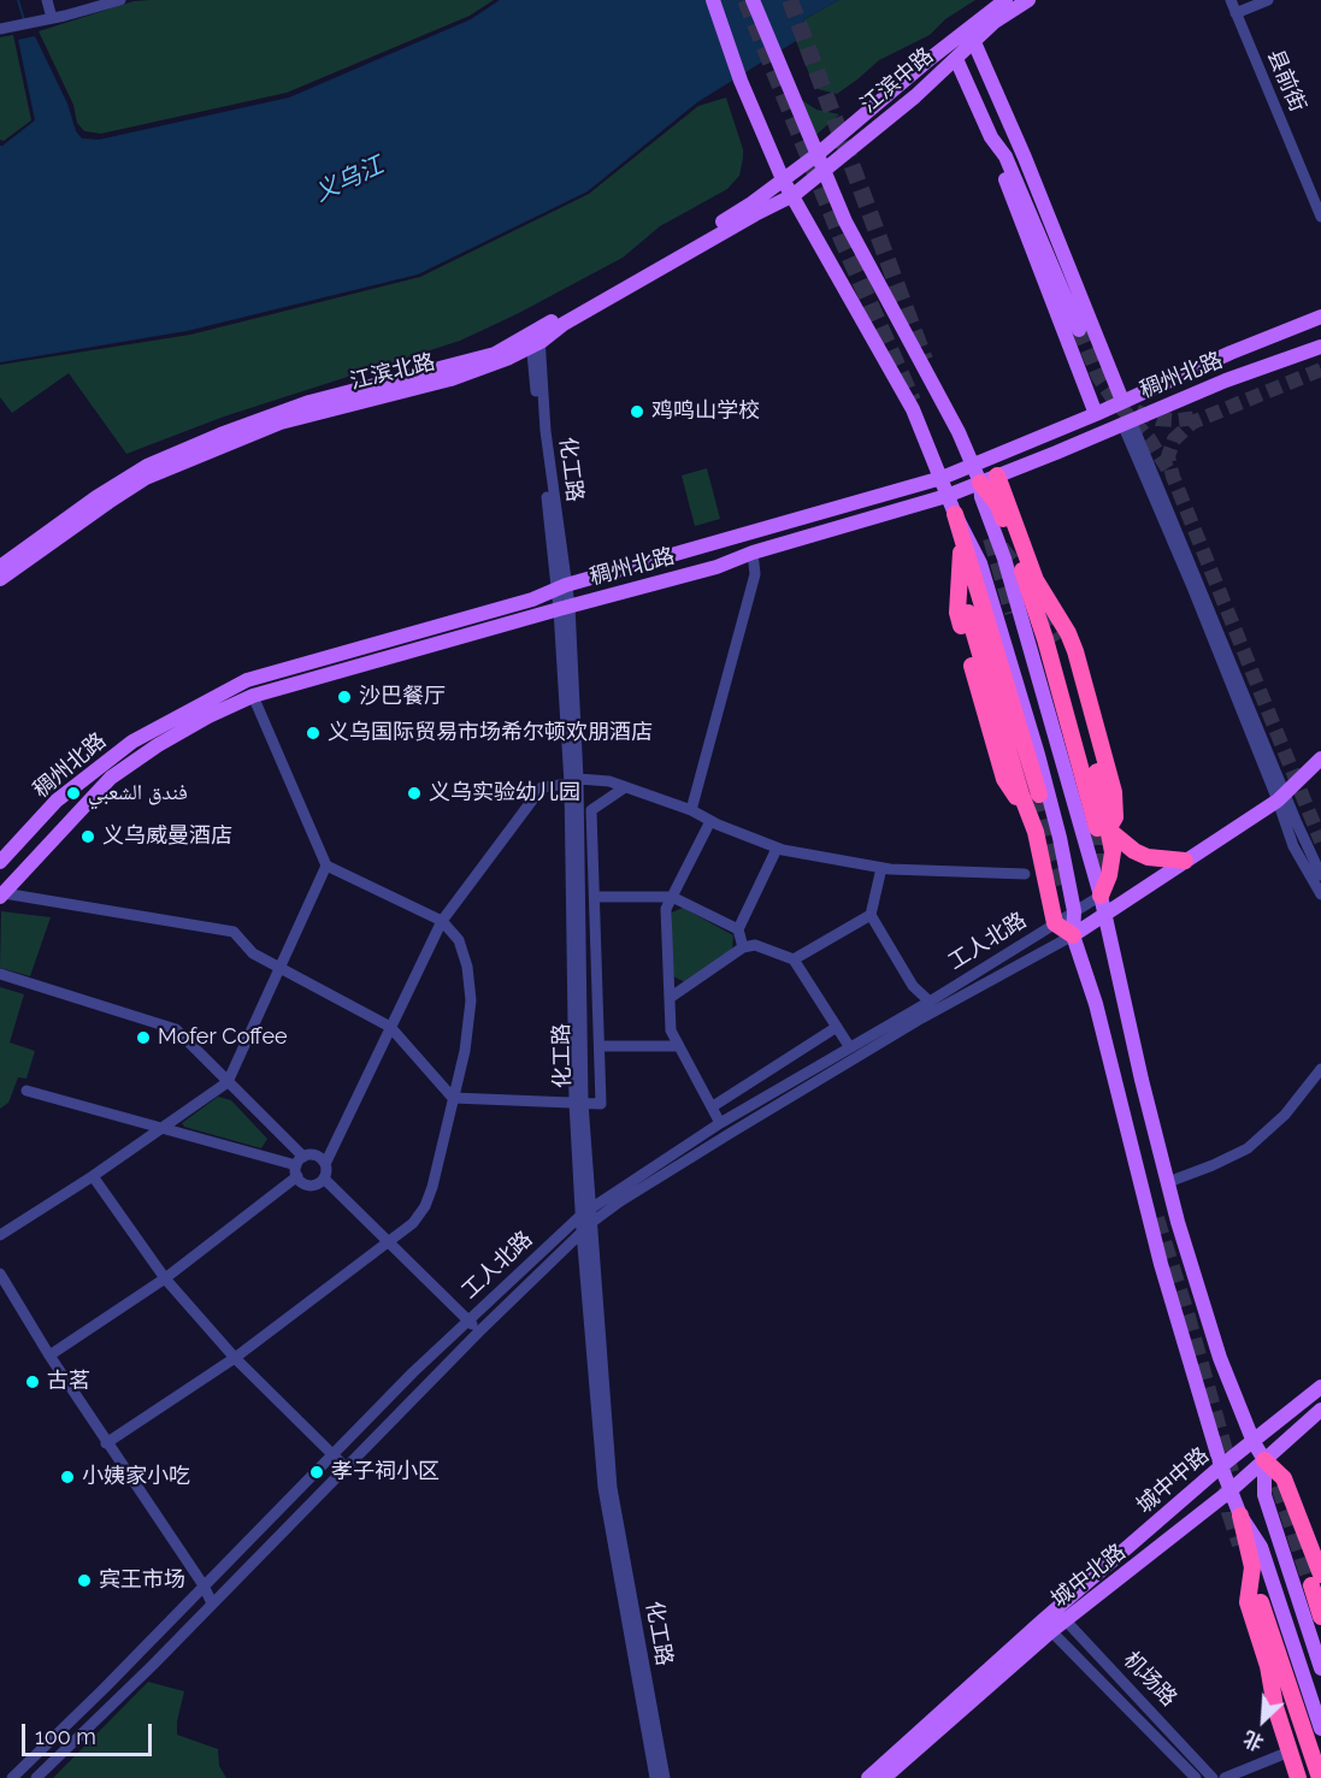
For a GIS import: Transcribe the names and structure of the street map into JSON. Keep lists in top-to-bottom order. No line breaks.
{"streets":{"main road":["江滨中路","江滨北路","稠州北路","城中中路","城中北路"],"street":["县前街","化工路","工人北路","机场路"]},"crossings":[["江滨中路","江滨北路"],["江滨北路","化工路"],["稠州北路","化工路"],["化工路","工人北路"],["城中中路","城中北路"],["城中中路","机场路"],["城中北路","机场路"]],"water":["义乌江"],"places":["鸡鸣山学校","沙巴餐厅","义乌国际贸易市场希尔顿欢朋酒店","فندق الشعبي","义乌实验幼儿园","义乌威曼酒店","Mofer Coffee","古茗","孝子祠小区","小姨家小吃","宾王市场"],"scale_bar":"100 m","north":"bottom left"}
